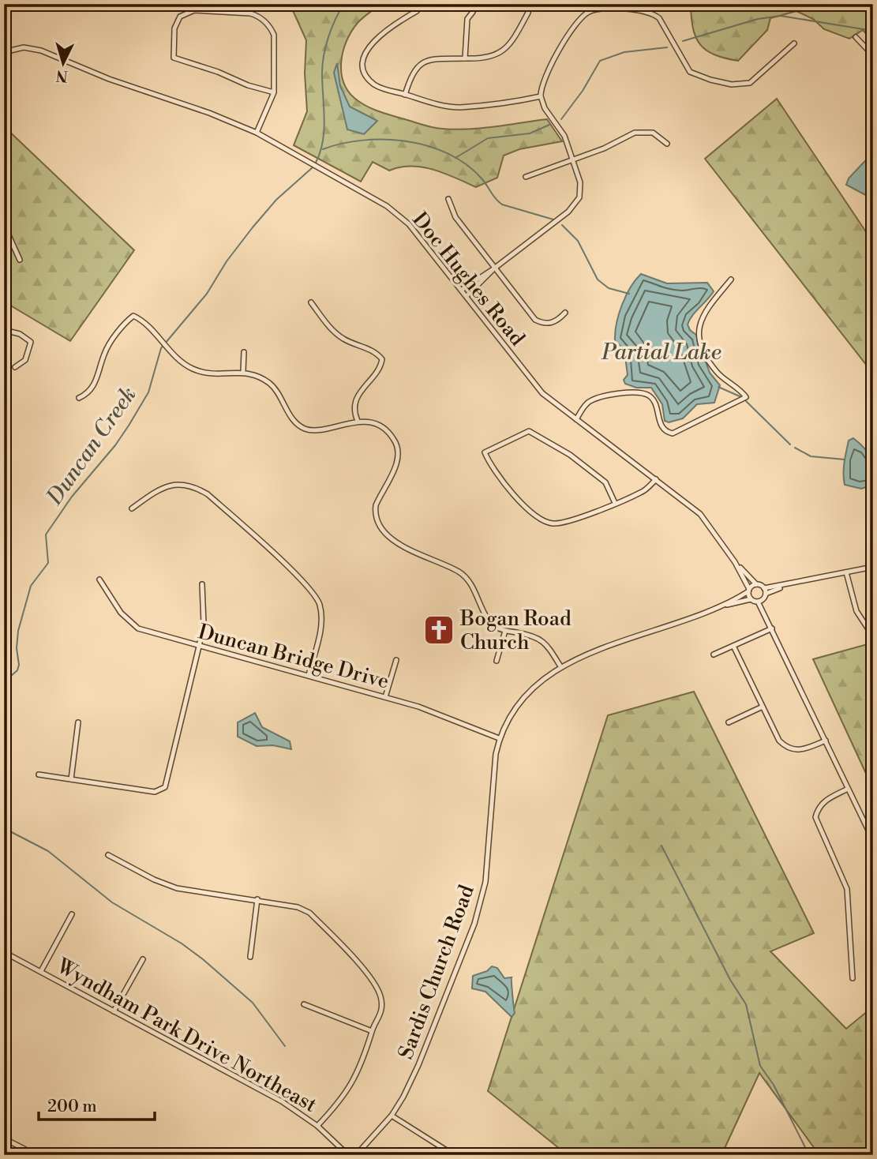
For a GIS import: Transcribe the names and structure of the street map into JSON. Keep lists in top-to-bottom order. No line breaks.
{"streets":{"street":["Doc Hughes Road","Duncan Bridge Drive","Sardis Church Road","Wyndham Park Drive Northeast"]},"crossings":[["Doc Hughes Road","Sardis Church Road"],["Duncan Bridge Drive","Sardis Church Road"]],"water":["Partial Lake","Duncan Creek"],"places":{"church":["Bogan Road Church"]},"scale_bar":"200 m","north":"bottom"}
